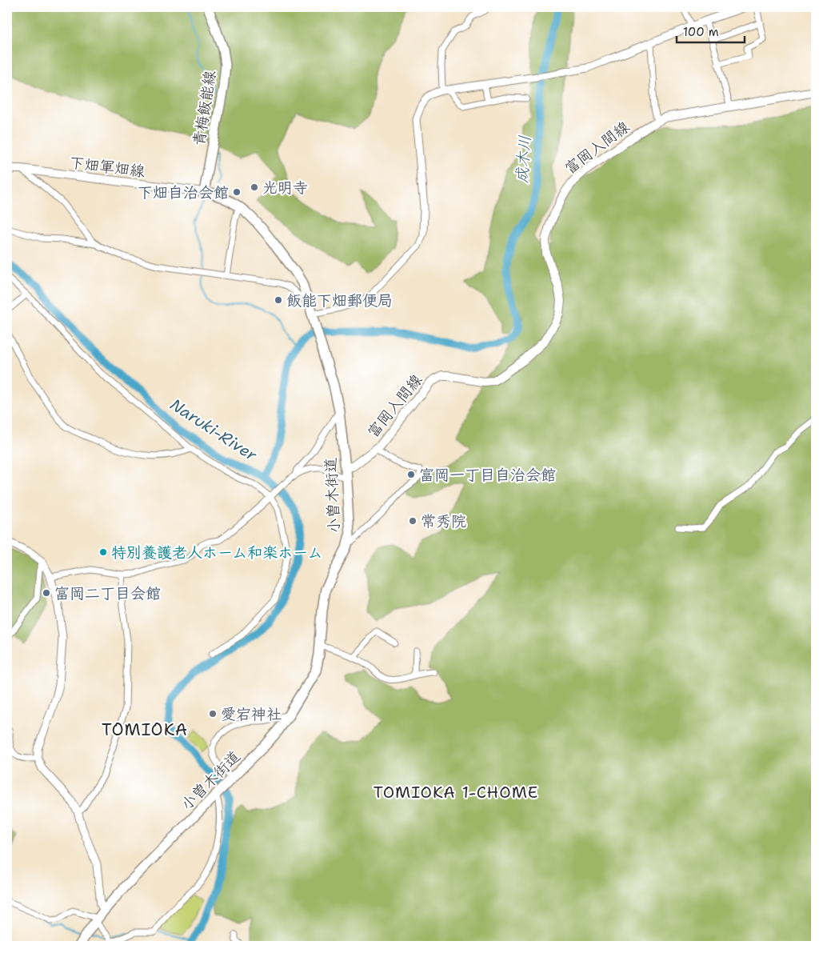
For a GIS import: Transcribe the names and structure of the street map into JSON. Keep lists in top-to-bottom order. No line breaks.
{"streets":{"main road":["青梅飯能線","富岡入間線","下畑軍畑線","小曽木街道"]},"crossings":[["青梅飯能線","下畑軍畑線"],["青梅飯能線","小曽木街道"],["富岡入間線","小曽木街道"],["下畑軍畑線","小曽木街道"]],"districts":["TOMIOKA","TOMIOKA 1-CHOME"],"water":["成木川","Naruki-River"],"places":["光明寺","下畑自治会館","飯能下畑郵便局","富岡一丁目自治会館","常秀院","特別養護老人ホーム和楽ホーム","富岡二丁目会館","愛宕神社"],"scale_bar":"100 m"}
